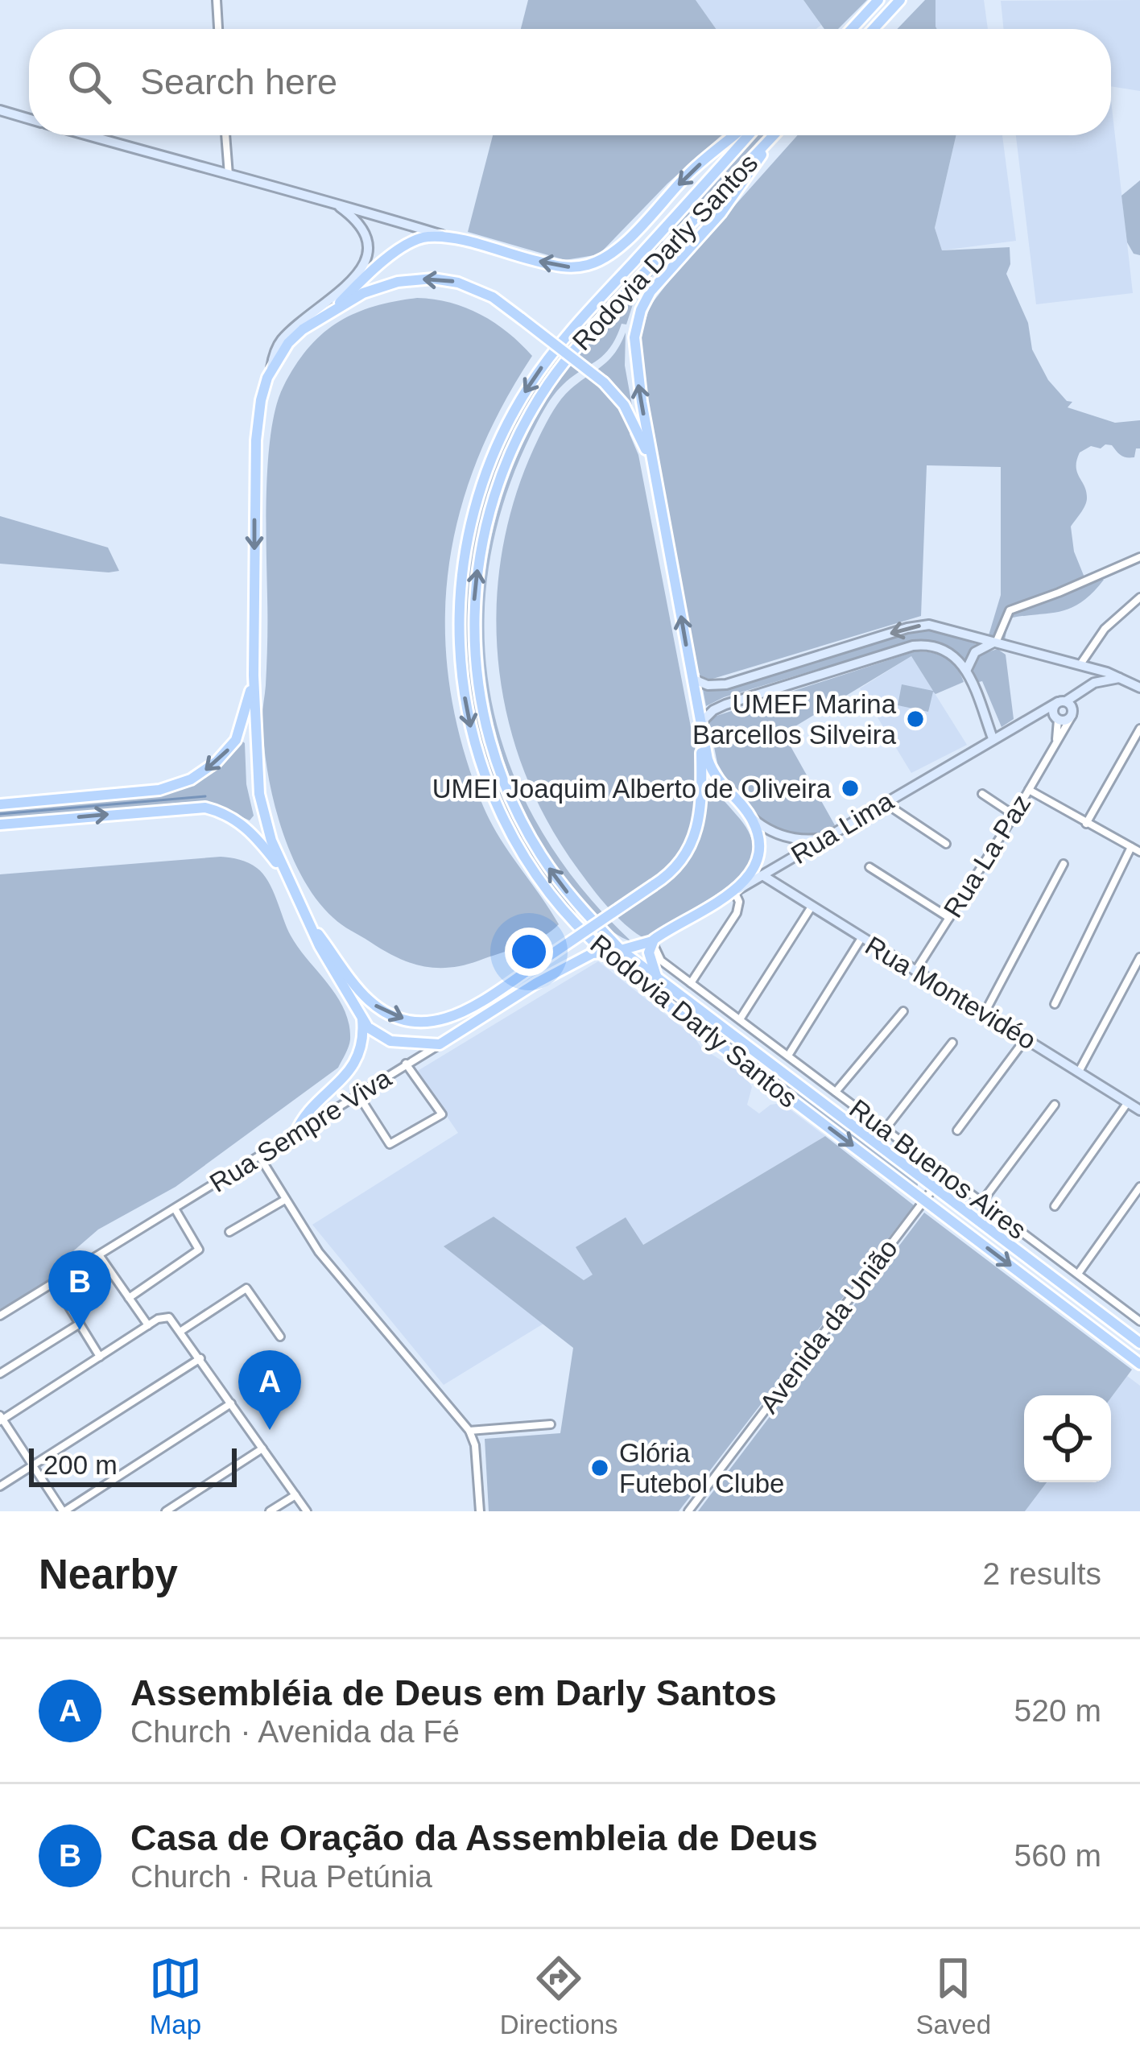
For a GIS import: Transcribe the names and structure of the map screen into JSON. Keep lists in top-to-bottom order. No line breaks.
{"streets":{"main road":["Rodovia Darly Santos","Rua Lima","Rua Sempre Viva"],"street":["Rua La Paz","Rua Montevidéo","Rua Buenos Aires","Avenida da União"]},"crossings":[["Rodovia Darly Santos","Rua Lima"],["Rodovia Darly Santos","Rua Sempre Viva"],["Rodovia Darly Santos","Avenida da União"],["Rua Lima","Rua La Paz"],["Rua Lima","Rua Montevidéo"],["Rua Lima","Rua Buenos Aires"],["Rua La Paz","Rua Montevidéo"]],"places":["UMEF Marina Barcellos Silveira","UMEI Joaquim Alberto de Oliveira","Glória Futebol Clube"],"scale_bar":"200 m","page":{"search":"Search here","pins":["B","A"],"scale":"200 m","heading":["Nearby","2 results"],"list":[{"mark":"A","name":"Assembléia de Deus em Darly Santos","note":"Church · Avenida da Fé","value":"520 m"},{"mark":"B","name":"Casa de Oração da Assembleia de Deus","note":"Church · Rua Petúnia","value":"560 m"}],"nav":["Map","Directions","Saved"]}}
